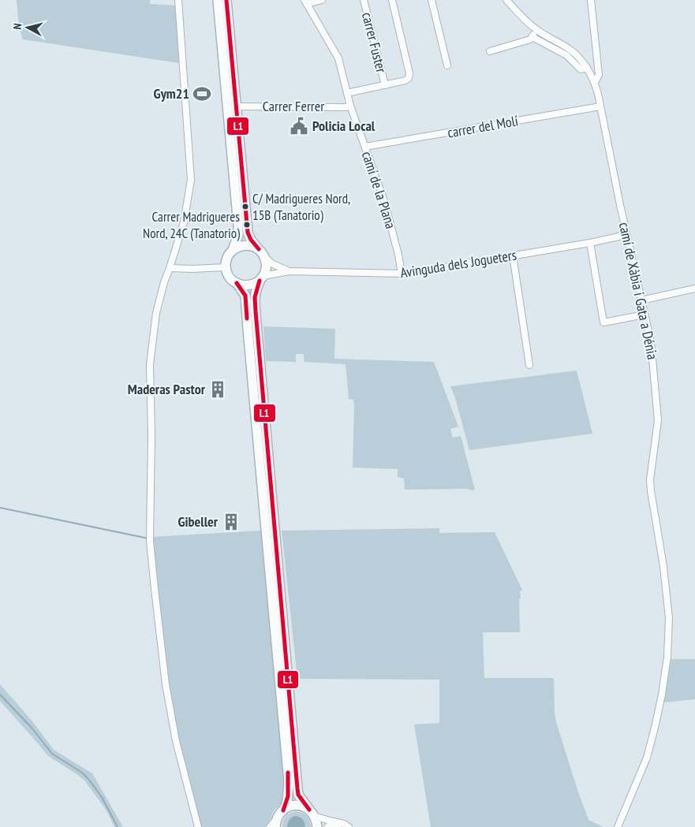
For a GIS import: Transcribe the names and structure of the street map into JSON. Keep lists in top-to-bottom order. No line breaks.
{"streets":{"street":["carrer Fuster","Carrer Ferrer","carrer del Molí","camí de la Plana","Avinguda dels Jogueters","camí de Xàbia i Gata a Dénia"]},"crossings":[["Carrer Ferrer","camí de la Plana"],["carrer del Molí","camí de la Plana"],["carrer del Molí","camí de Xàbia i Gata a Dénia"],["camí de la Plana","Avinguda dels Jogueters"],["Avinguda dels Jogueters","camí de Xàbia i Gata a Dénia"]],"places":{"sports":["Gym21"],"public building":["Policia Local"],"other":["C/ Madrigueres Nord, 15B (Tanatorio)","Carrer Madrigueres Nord, 24C (Tanatorio)"],"building":["Maderas Pastor","Gibeller"]},"lines":["transit line L1"],"north":"left"}
